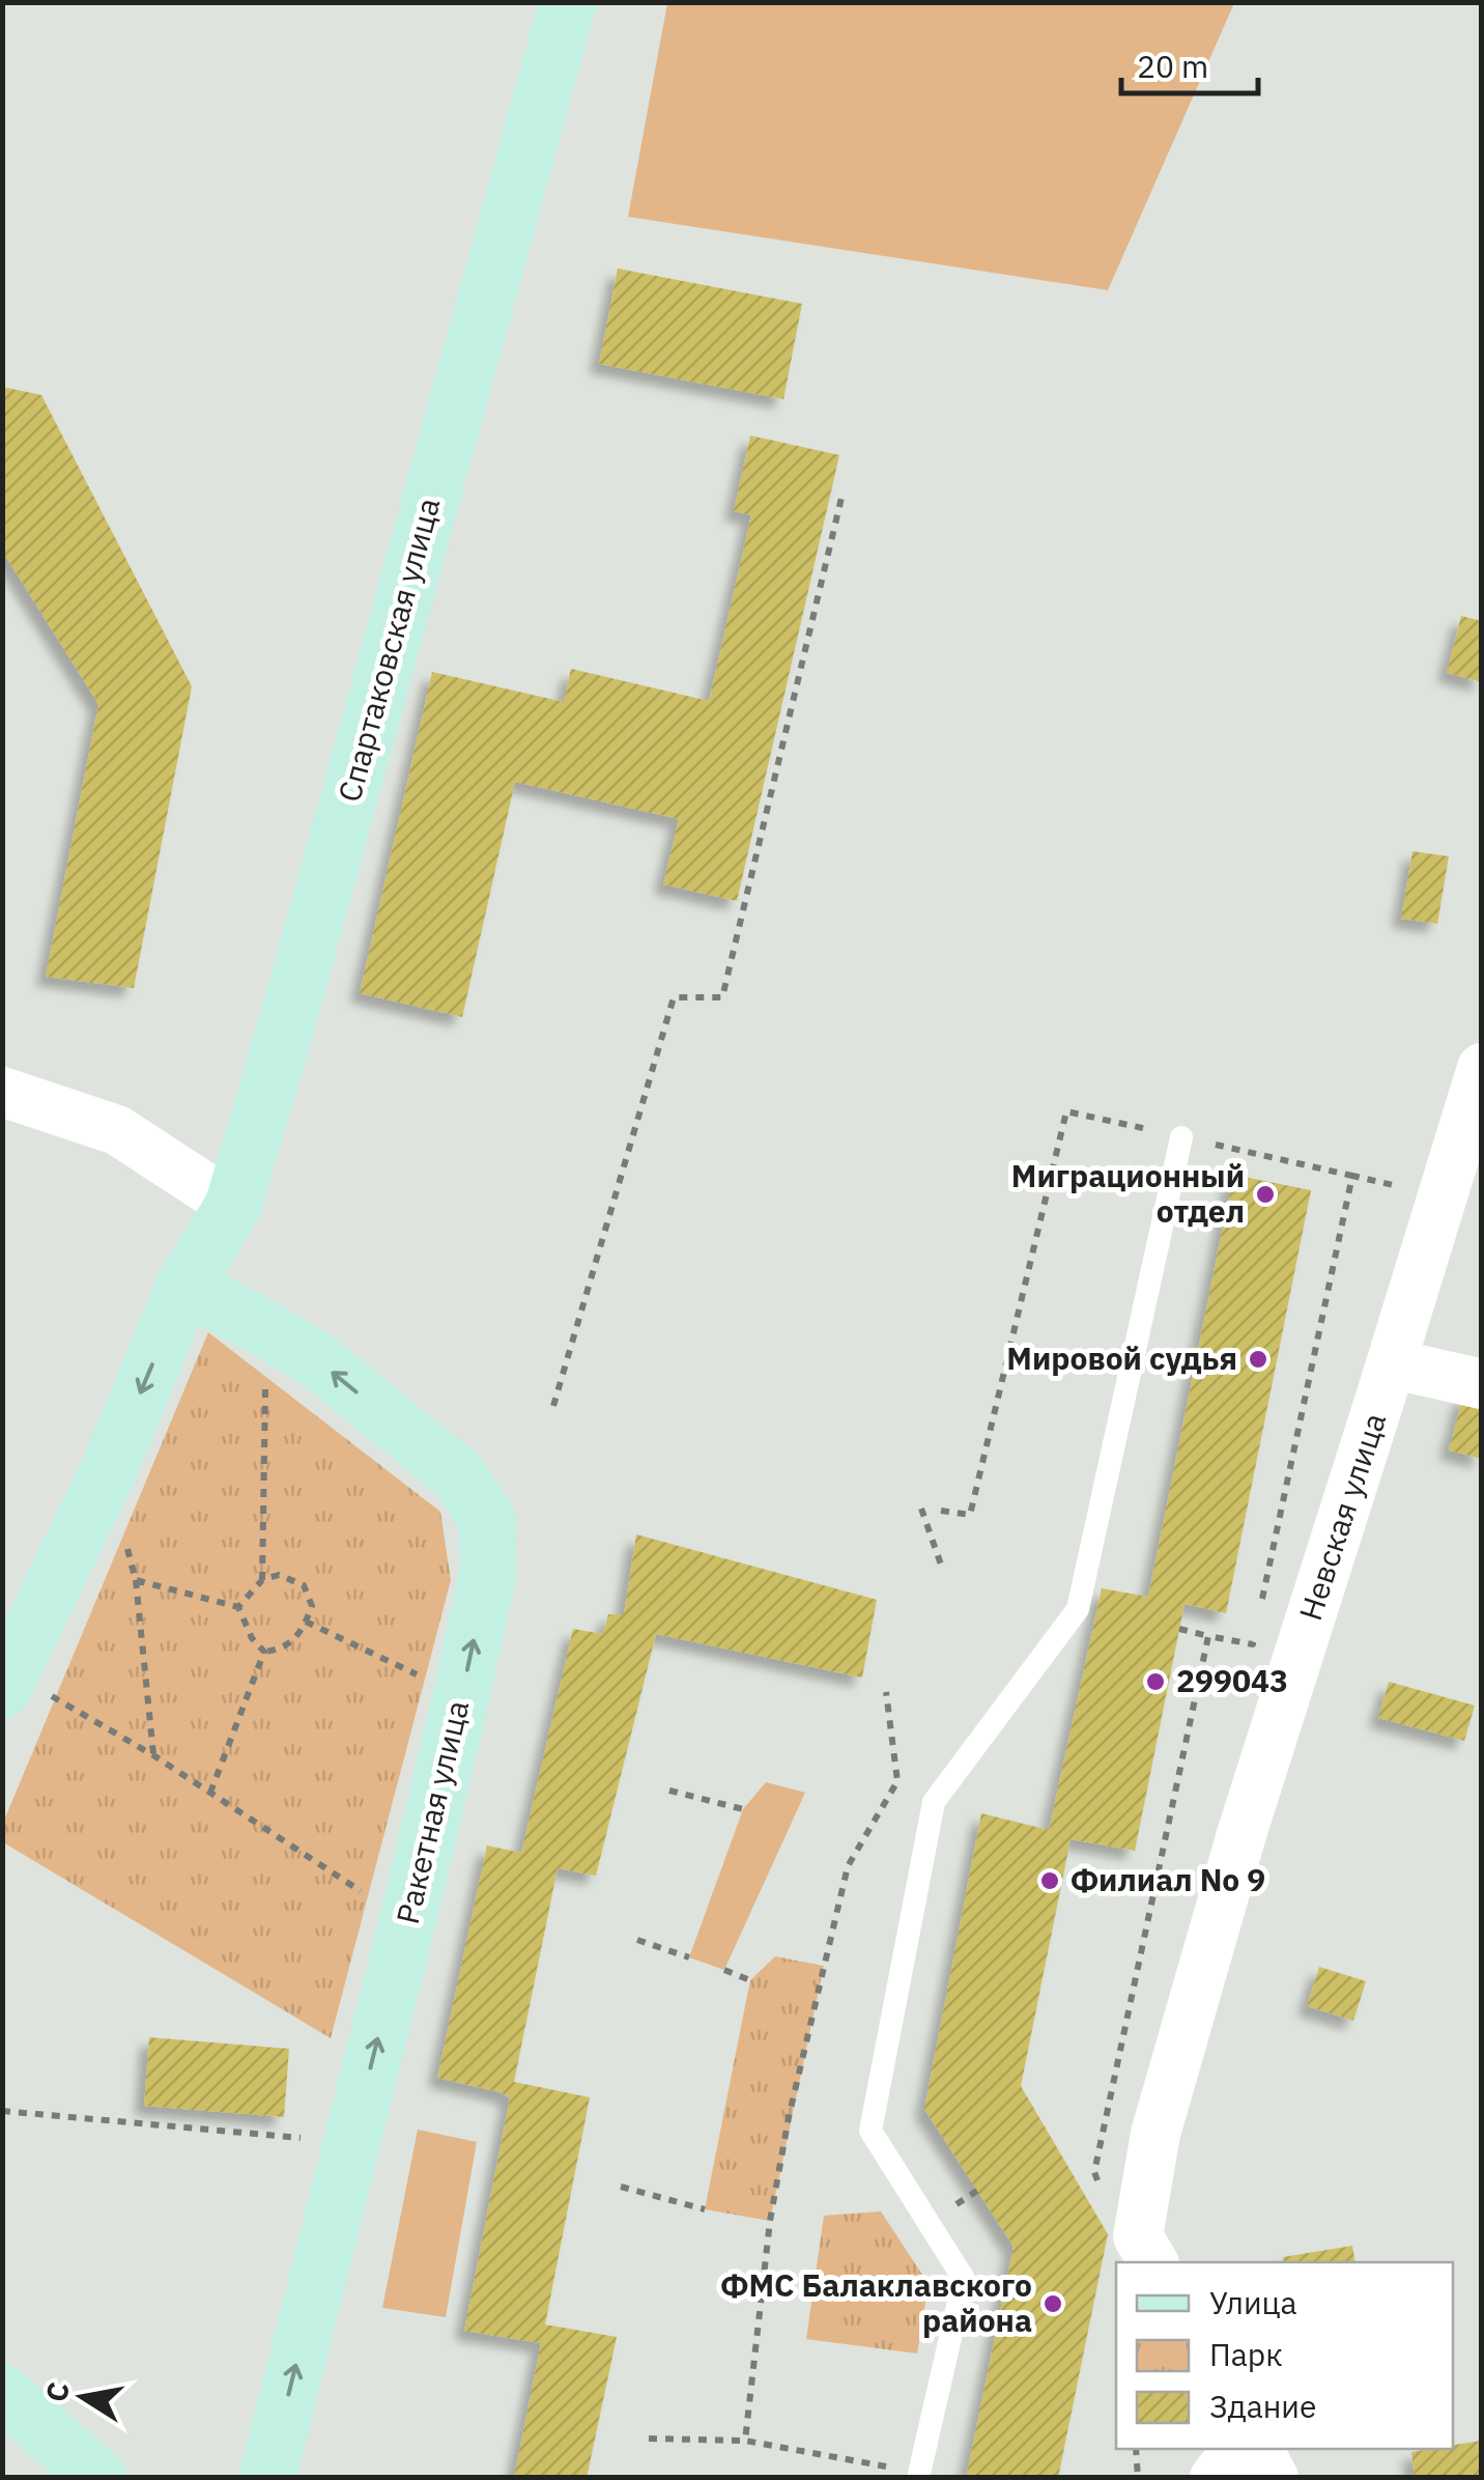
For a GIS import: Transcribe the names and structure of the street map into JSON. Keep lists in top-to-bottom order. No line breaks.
{"streets":{"main road":["Спартаковская улица","Ракетная улица"],"street":["Невская улица"]},"crossings":[["Спартаковская улица","Ракетная улица"]],"one_way":["Ракетная улица"],"places":["Миграционный отдел","Мировой судья","299043","Филиал No 9","ФМС Балаклавского района"],"legend":["Улица","Парк","Здание"],"scale_bar":"20 m","north":"left"}
